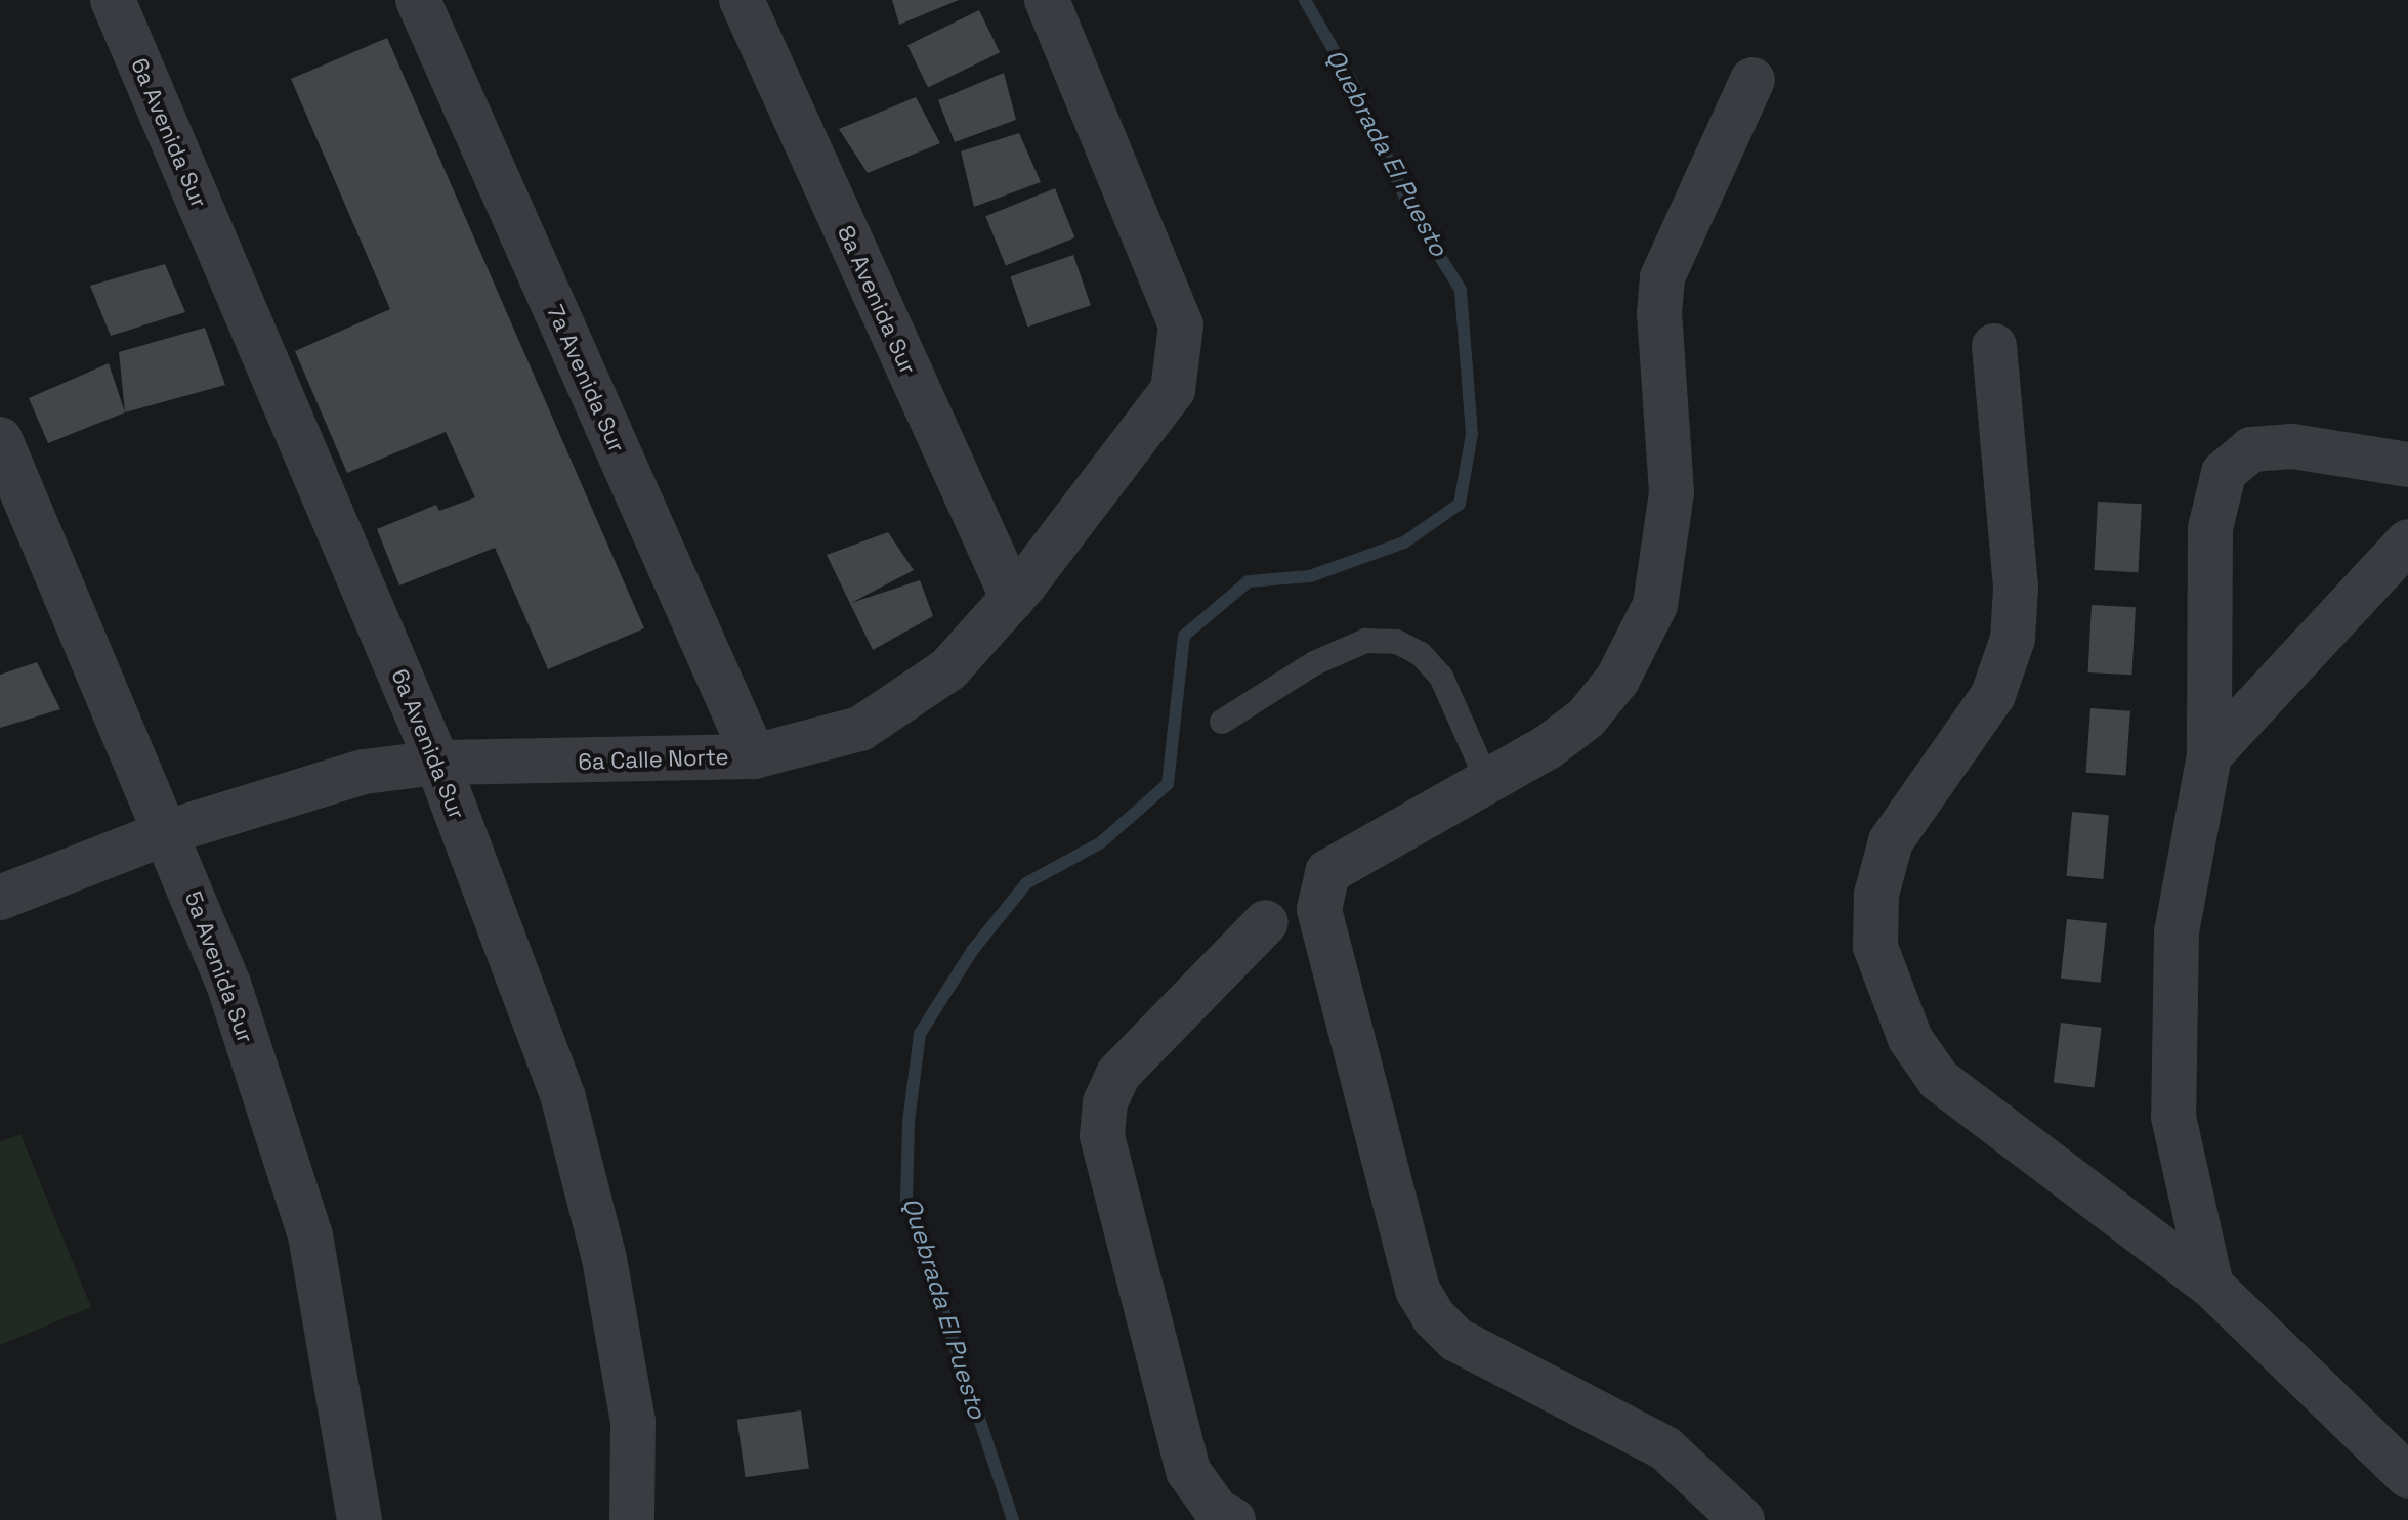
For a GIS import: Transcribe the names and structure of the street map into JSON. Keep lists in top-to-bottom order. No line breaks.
{"streets":{"street":["6a Avenida Sur","8a Avenida Sur","7a Avenida Sur","6a Calle Norte","5a Avenida Sur"]},"crossings":[["6a Avenida Sur","6a Calle Norte"],["8a Avenida Sur","6a Calle Norte"],["7a Avenida Sur","6a Calle Norte"],["6a Calle Norte","5a Avenida Sur"]],"water":["Quebrada El Puesto"]}
